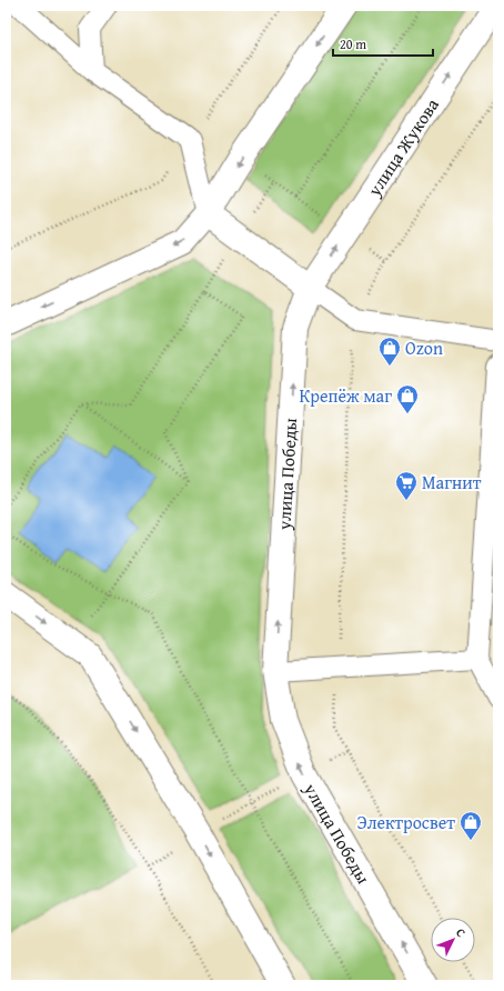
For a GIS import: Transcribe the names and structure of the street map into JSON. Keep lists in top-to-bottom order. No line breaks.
{"streets":{"street":["улица Жукова","улица Победы"]},"crossings":[["улица Жукова","улица Победы"]],"one_way":["улица Победы"],"places":{"shop":["Ozon","Крепёж маг","Электросвет"],"supermarket":["Магнит"]},"scale_bar":"20 m","north":"top right"}
